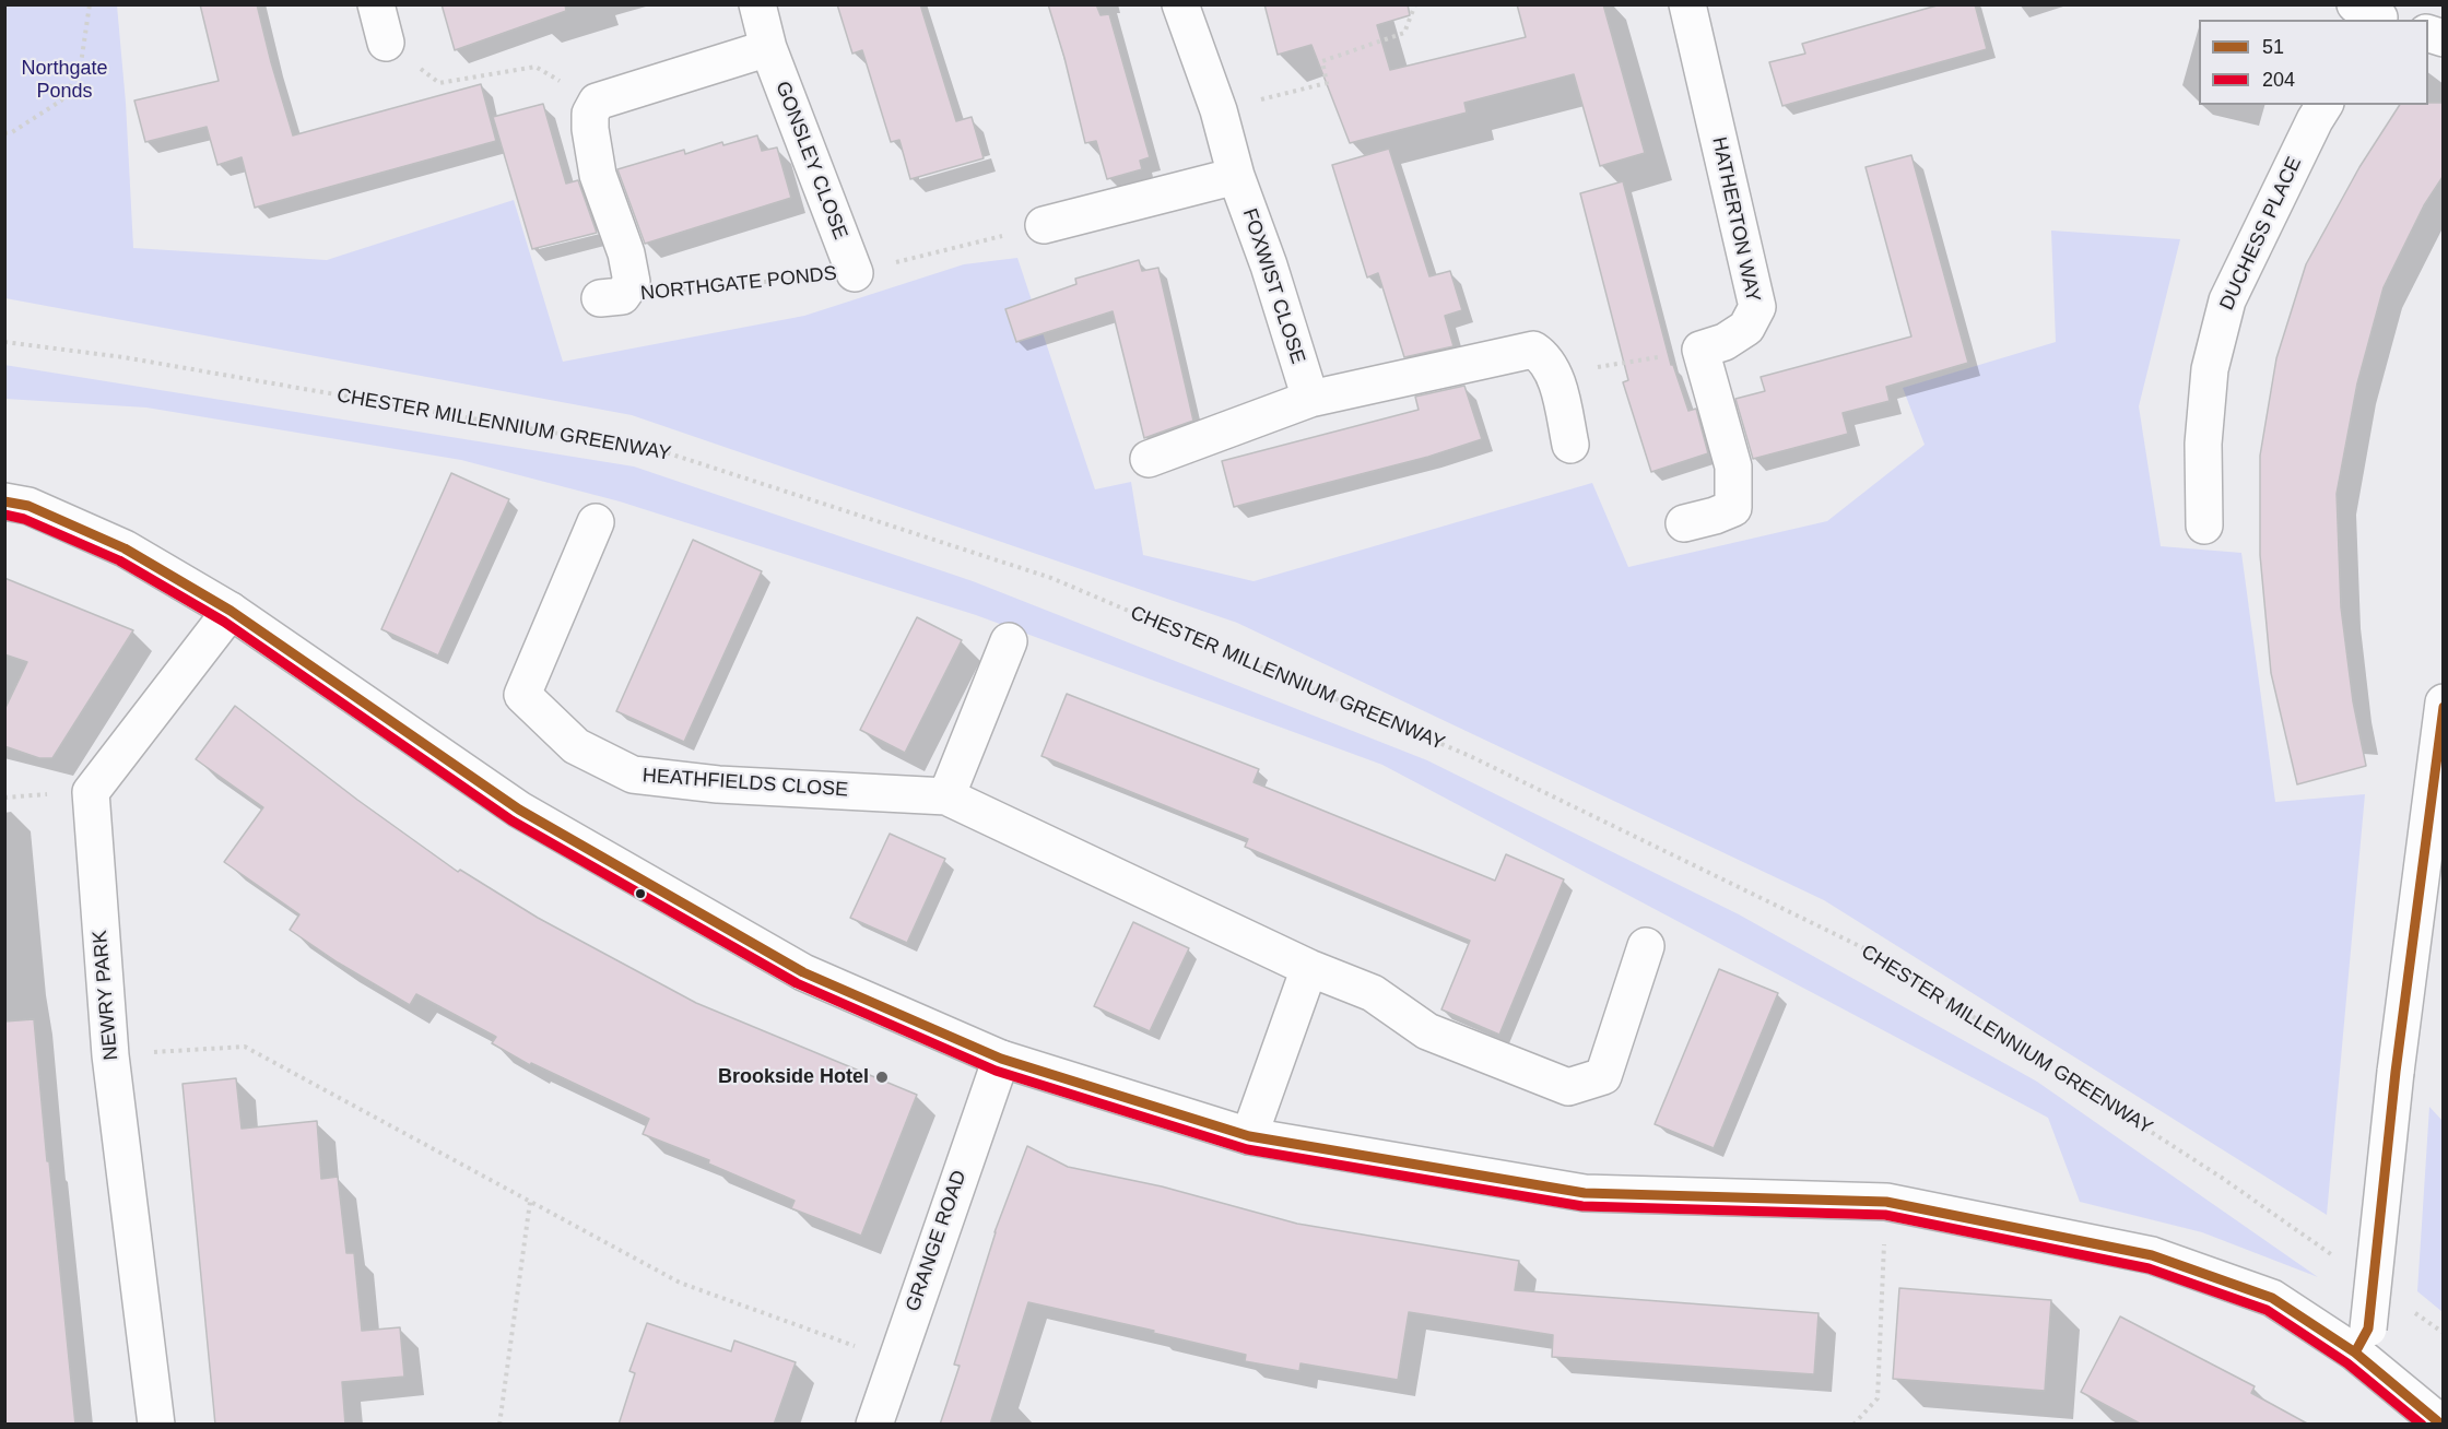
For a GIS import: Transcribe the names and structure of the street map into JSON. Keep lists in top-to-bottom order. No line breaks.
{"streets":{"street":["GONSLEY CLOSE","HATHERTON WAY","DUCHESS PLACE","FOXWIST CLOSE","HEATHFIELDS CLOSE","NEWRY PARK","GRANGE ROAD"],"path":["NORTHGATE PONDS","CHESTER MILLENNIUM GREENWAY"]},"crossings":[["GONSLEY CLOSE","NORTHGATE PONDS"]],"parks":["Northgate Ponds"],"places":["Brookside Hotel"],"lines":["transit line 51","transit line 204"],"legend":["51","204"]}
